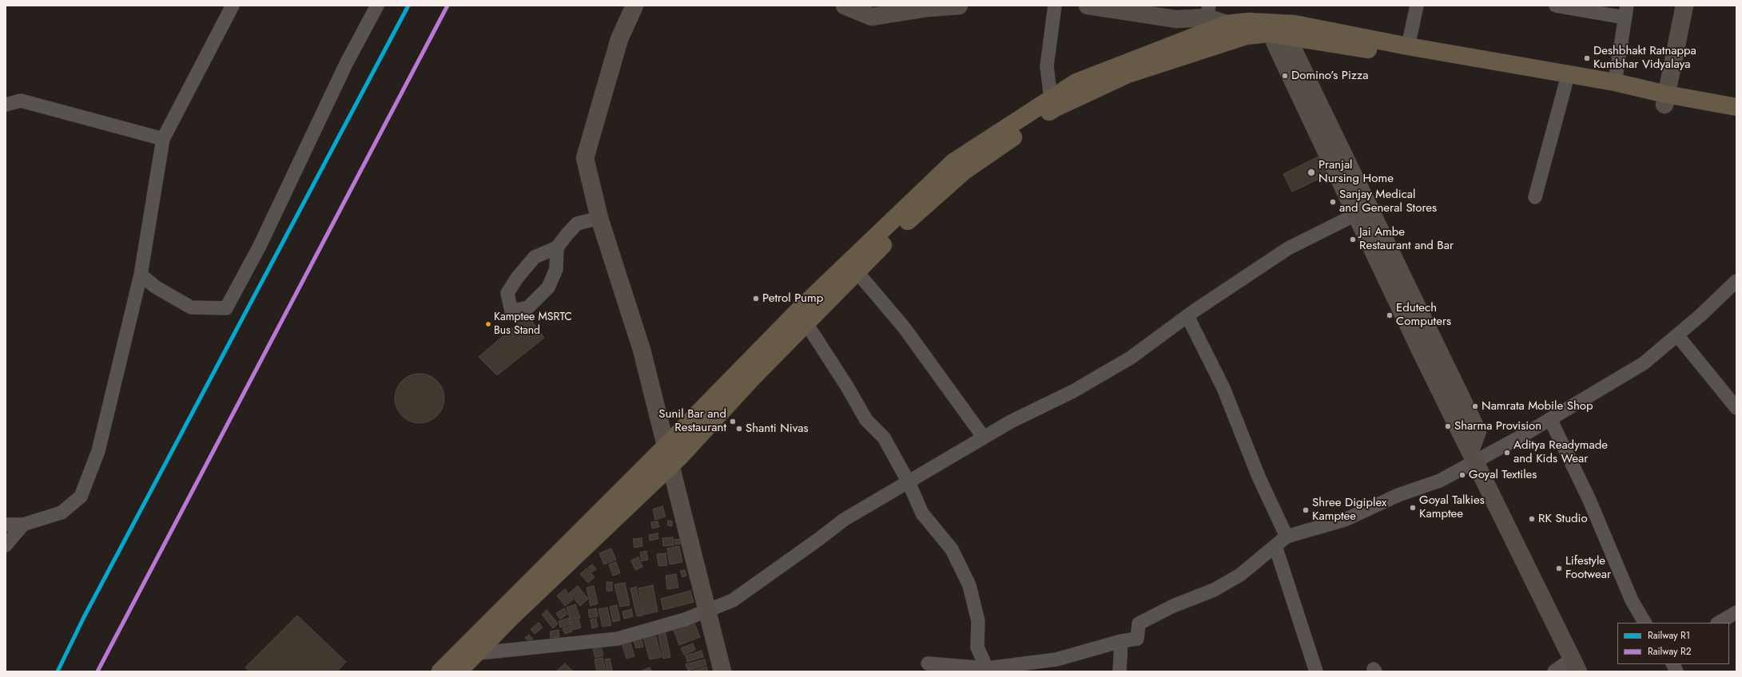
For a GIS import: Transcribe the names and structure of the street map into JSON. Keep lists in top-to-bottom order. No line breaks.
{"places":["Deshbhakt Ratnappa Kumbhar Vidyalaya","Domino’s Pizza","Pranjal Nursing Home","Sanjay Medical and General Stores","Jai Ambe Restaurant and Bar","Petrol Pump","Edutech Computers","Kamptee MSRTC Bus Stand","Namrata Mobile Shop","Sunil Bar and Restaurant","Sharma Provision","Shanti Nivas","Aditya Readymade and Kids Wear","Goyal Textiles","Goyal Talkies Kamptee","Shree Digiplex Kamptee","RK Studio","Lifestyle Footwear"],"lines":["rail line R1","rail line R2"],"legend":["Railway R1","Railway R2"]}
